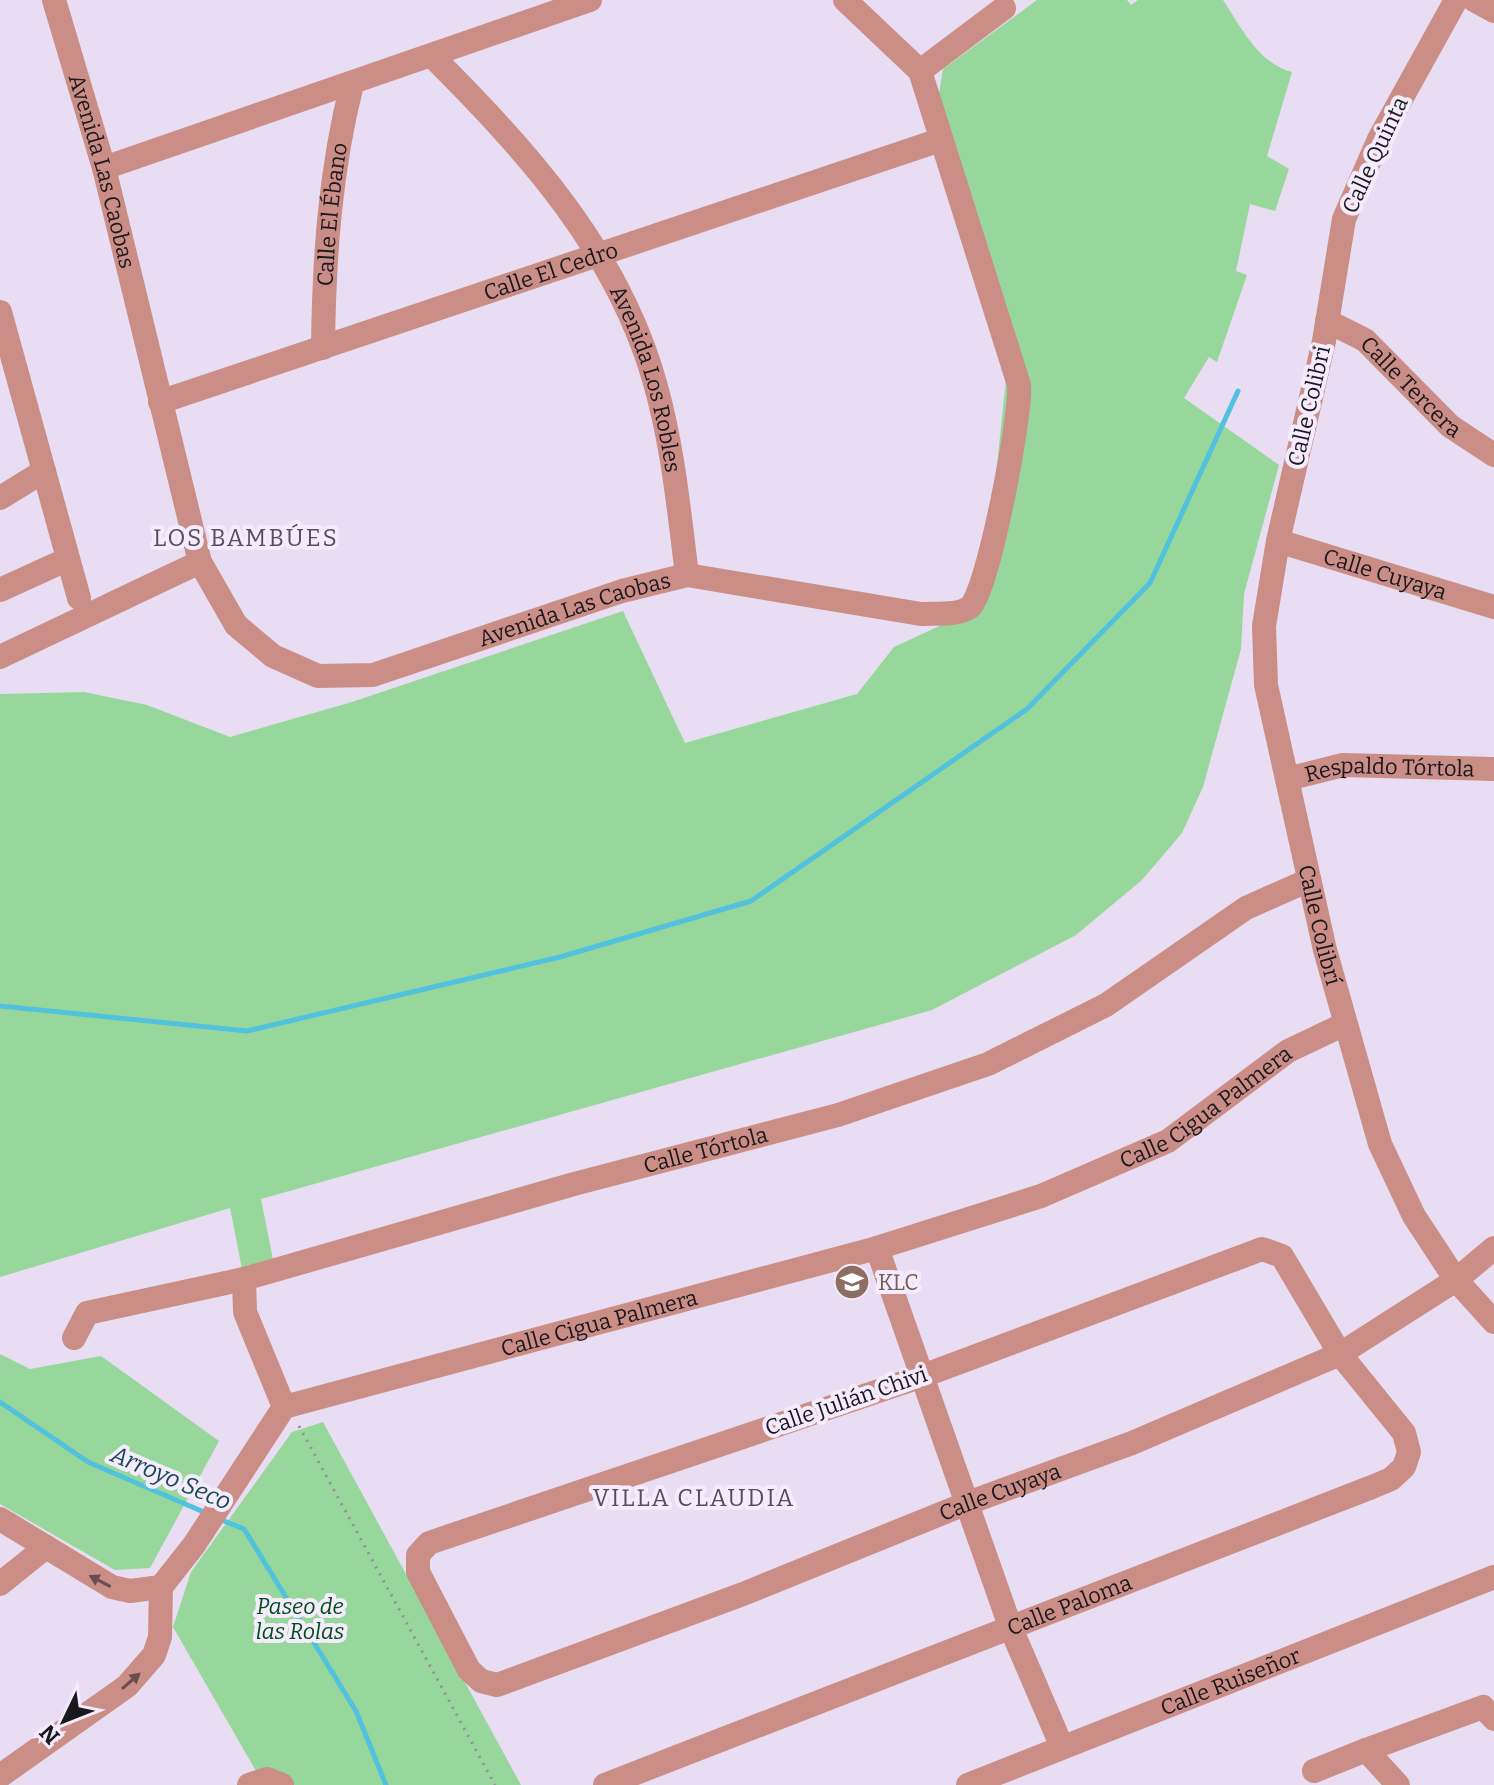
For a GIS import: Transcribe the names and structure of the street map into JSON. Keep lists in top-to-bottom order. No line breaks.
{"streets":{"street":["Calle Quinta","Avenida Las Caobas","Calle El Ébano","Calle El Cedro","Avenida Los Robles","Calle Tercera","Calle Colibri","Calle Cuyaya","Respaldo Tórtola","Calle Colibrí","Calle Cigua Palmera","Calle Tórtola","Calle Julián Chivi","Calle Paloma","Calle Ruiseñor"]},"crossings":[["Calle Quinta","Calle Tercera"],["Calle Quinta","Calle Colibri"],["Avenida Las Caobas","Calle El Cedro"],["Avenida Las Caobas","Avenida Los Robles"],["Calle El Ébano","Calle El Cedro"],["Calle El Cedro","Avenida Los Robles"],["Calle Tercera","Calle Colibri"],["Calle Colibri","Calle Colibrí"],["Calle Cuyaya","Calle Colibrí"],["Calle Cuyaya","Calle Julián Chivi"],["Calle Cuyaya","Calle Paloma"],["Respaldo Tórtola","Calle Colibrí"],["Calle Colibrí","Calle Cigua Palmera"],["Calle Colibrí","Calle Tórtola"],["Calle Julián Chivi","Calle Paloma"]],"districts":["LOS BAMBÚES","VILLA CLAUDIA"],"water":["Arroyo Seco"],"parks":["Paseo de las Rolas"],"places":{"school or university":["KLC"]},"north":"bottom left"}
